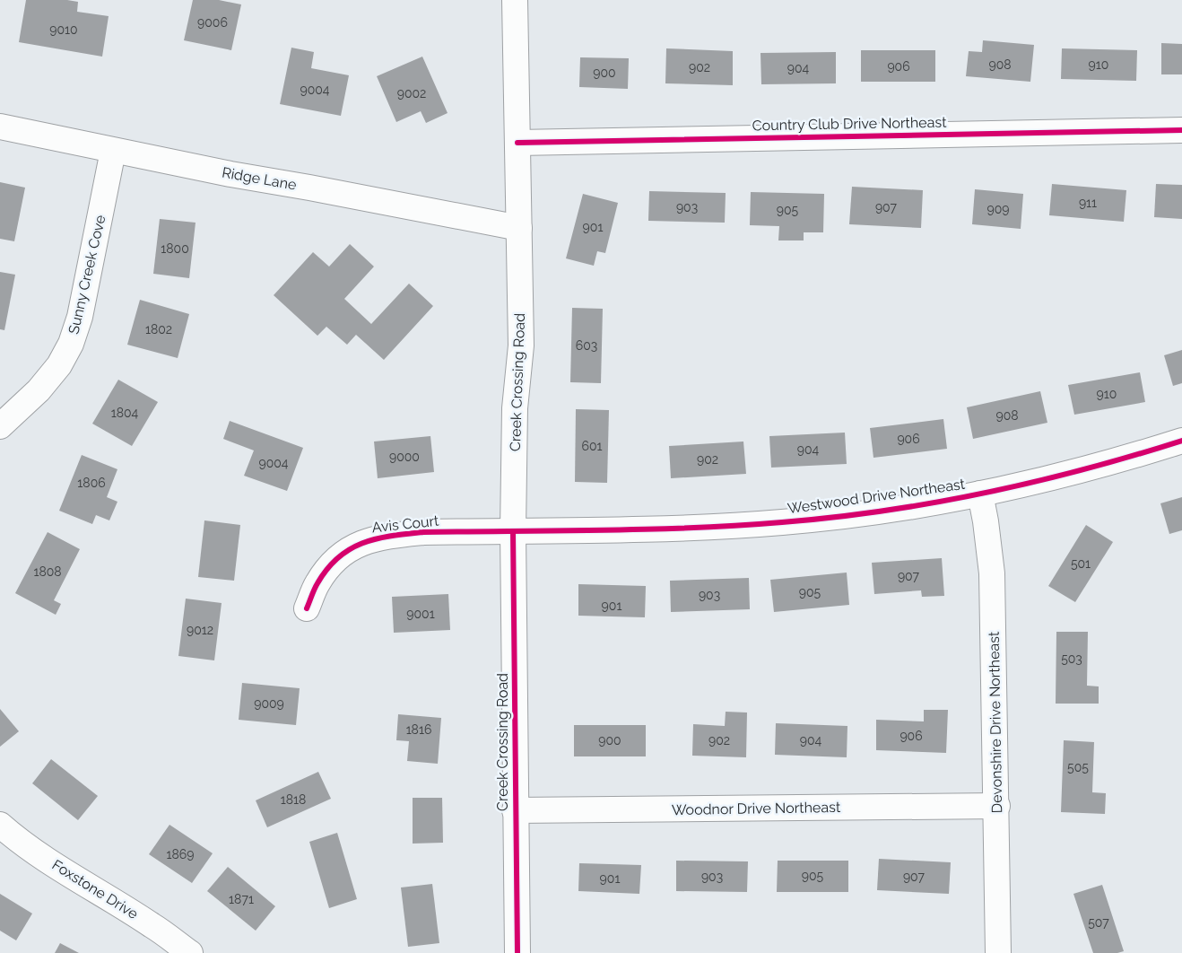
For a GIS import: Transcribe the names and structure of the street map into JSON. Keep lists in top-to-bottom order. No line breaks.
{"streets":{"street":["Country Club Drive Northeast","Ridge Lane","Sunny Creek Cove","Creek Crossing Road","Westwood Drive Northeast","Avis Court","Devonshire Drive Northeast","Woodnor Drive Northeast","Foxstone Drive"]},"crossings":[["Country Club Drive Northeast","Creek Crossing Road"],["Ridge Lane","Sunny Creek Cove"],["Ridge Lane","Creek Crossing Road"],["Creek Crossing Road","Westwood Drive Northeast"],["Creek Crossing Road","Avis Court"],["Creek Crossing Road","Woodnor Drive Northeast"],["Westwood Drive Northeast","Avis Court"],["Westwood Drive Northeast","Devonshire Drive Northeast"],["Devonshire Drive Northeast","Woodnor Drive Northeast"]],"house_numbers":["9006","9010","908","910","906","902","904","900","9004","9002","911","903","907","909","905","901","1800","1802","603","910","1804","908","906","601","904","9000","902","9004","1806","501","1808","907","905","903","901","9001","9012","503","9009","1816","906","900","902","904","505","1818","1869","905","903","907","901","1871","507"]}
